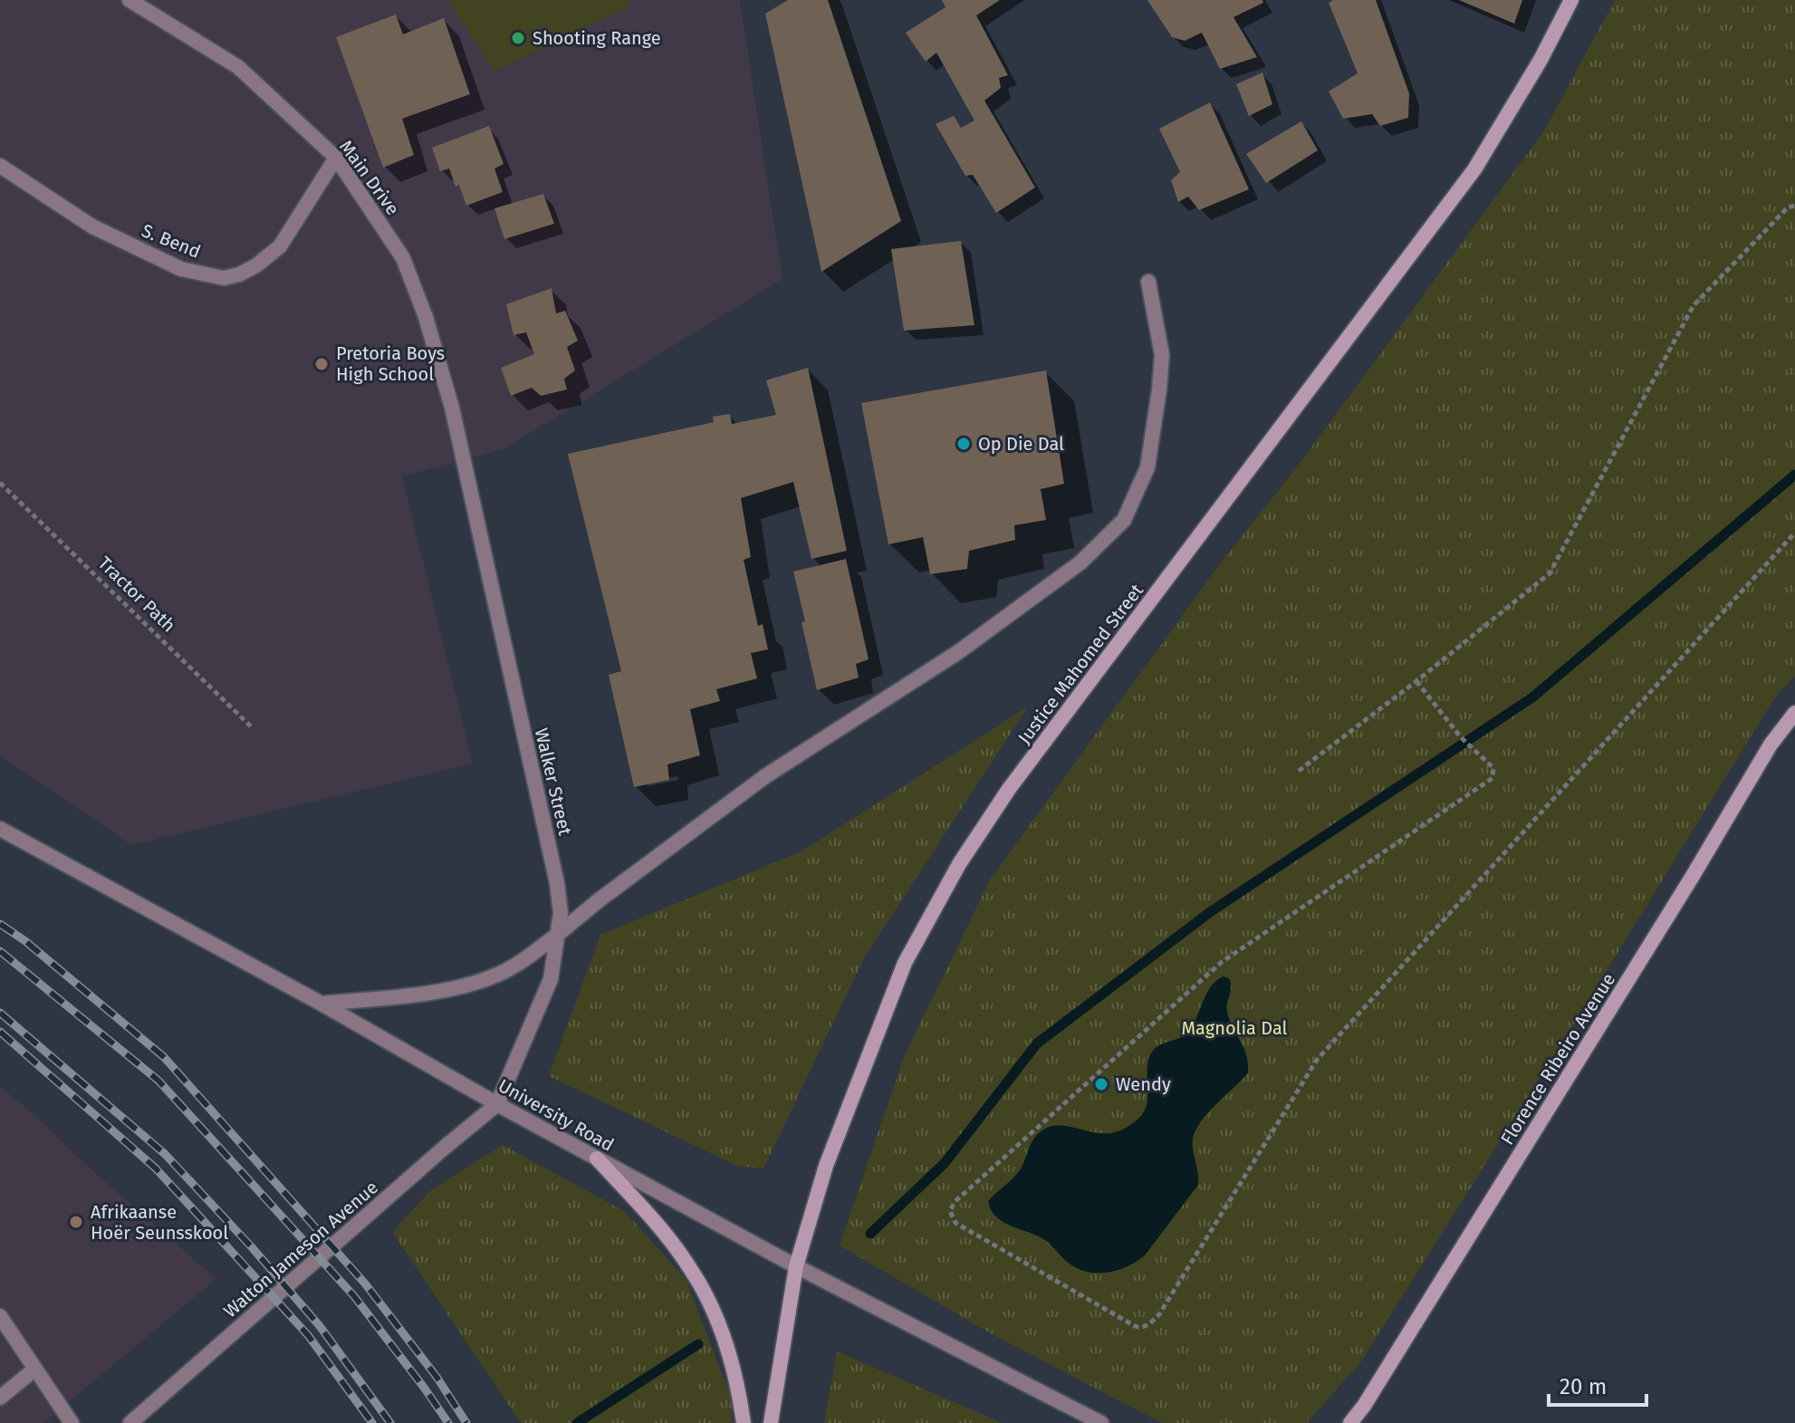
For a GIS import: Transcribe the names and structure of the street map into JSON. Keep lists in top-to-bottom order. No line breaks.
{"streets":{"main road":["Justice Mahomed Street","Florence Ribeiro Avenue"],"street":["Main Drive","S. Bend","Walker Street","University Road","Walton Jameson Avenue"],"path":["Tractor Path"]},"crossings":[["Main Drive","S. Bend"],["Main Drive","Walker Street"],["Justice Mahomed Street","University Road"],["Walker Street","University Road"],["Walker Street","Walton Jameson Avenue"],["University Road","Walton Jameson Avenue"]],"parks":["Magnolia Dal"],"places":["Shooting Range","Pretoria Boys High School","Op Die Dal","Wendy","Afrikaanse Hoër Seunsskool"],"scale_bar":"20 m"}
